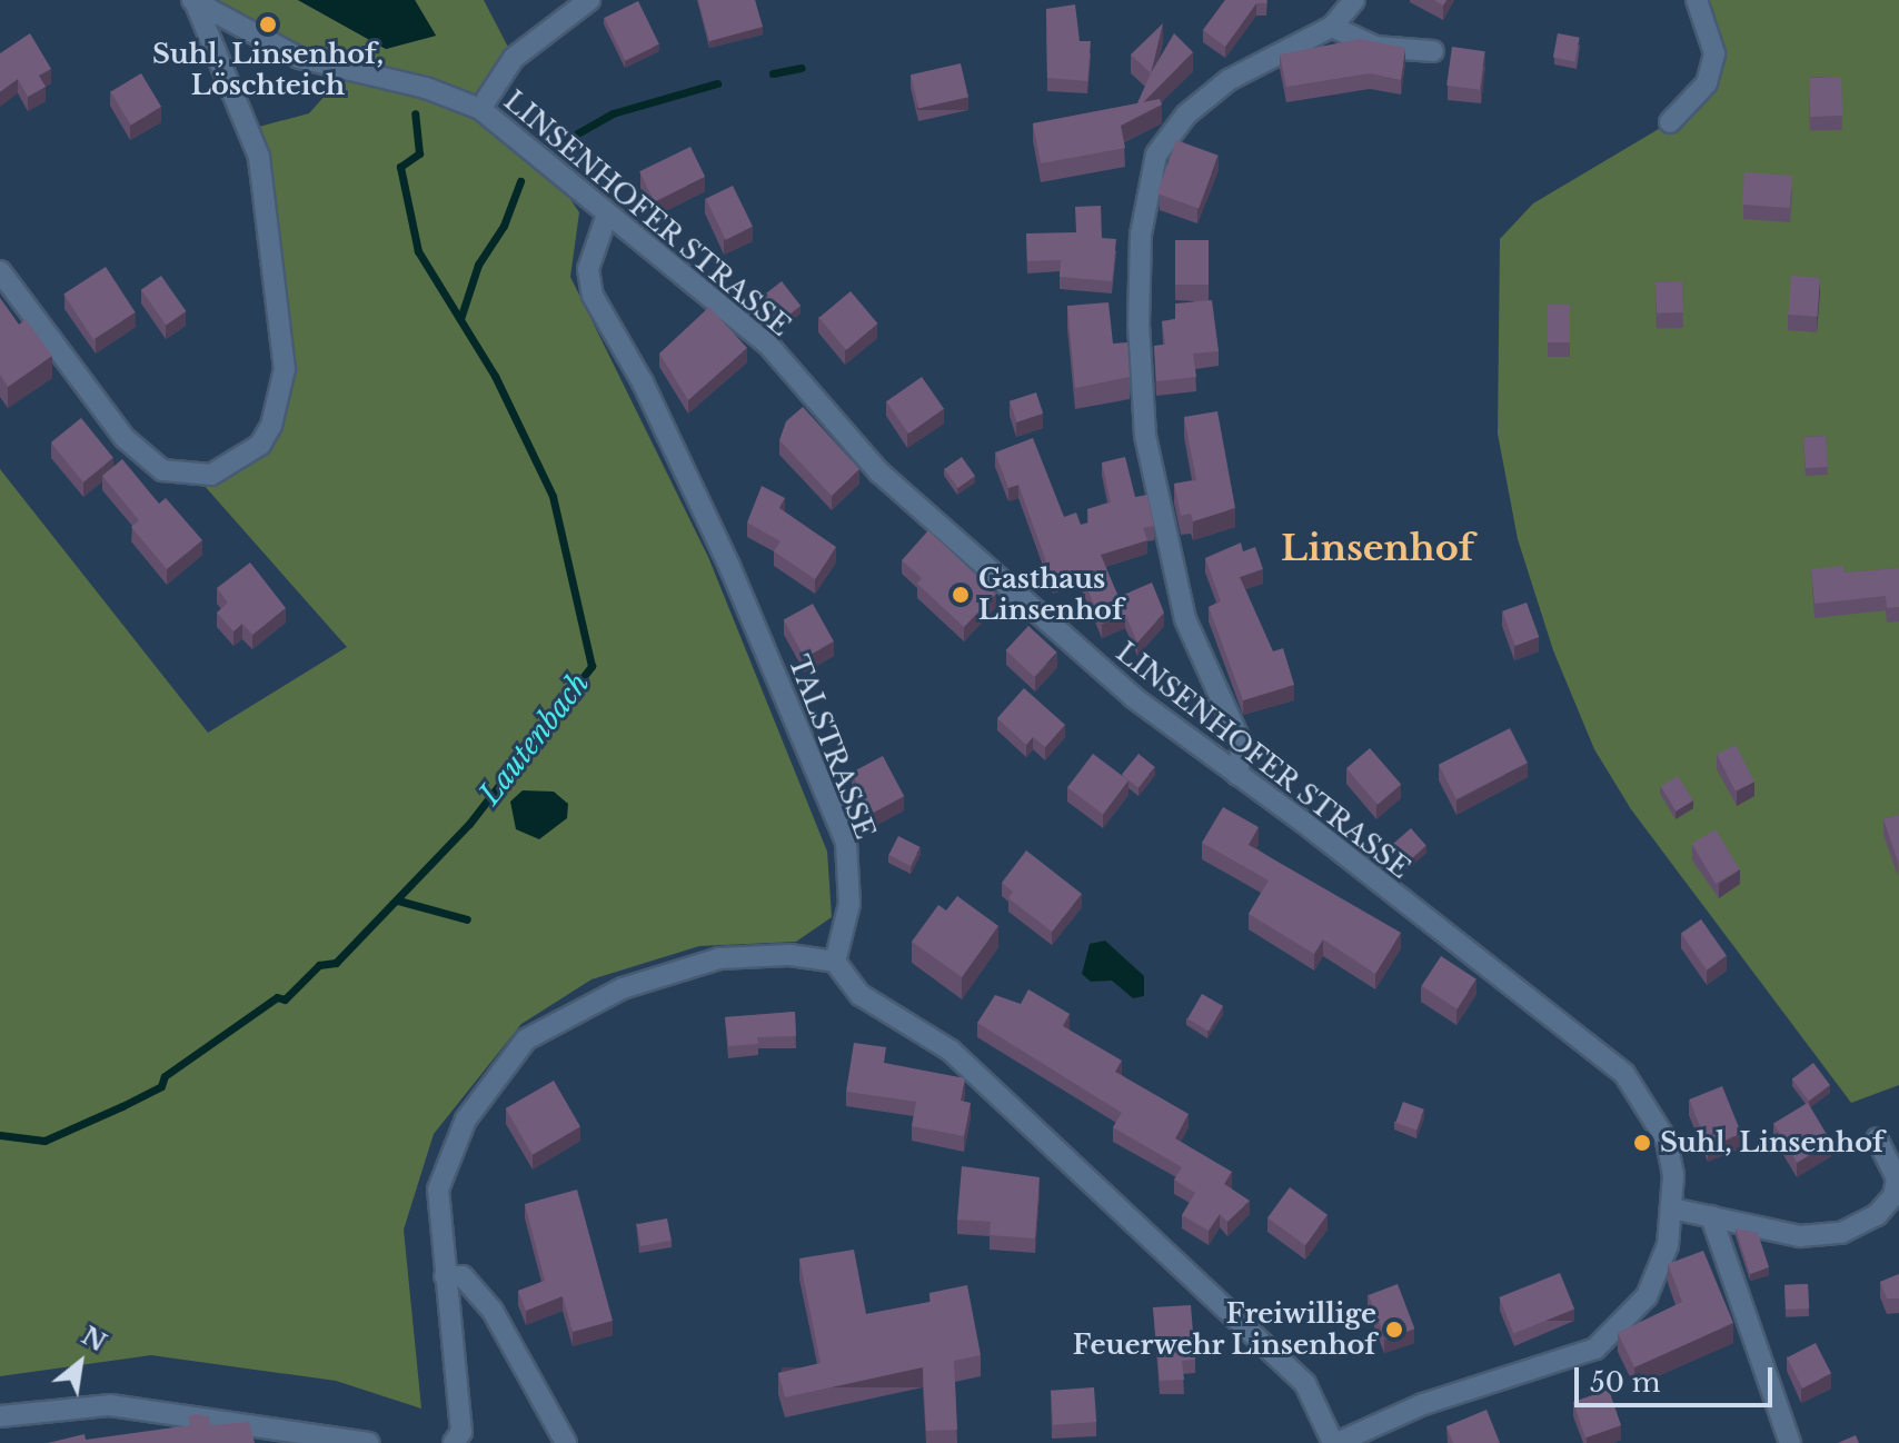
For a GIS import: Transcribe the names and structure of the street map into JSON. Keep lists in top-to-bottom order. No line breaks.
{"streets":{"street":["LINSENHOFER STRASSE","TALSTRASSE"]},"crossings":[["LINSENHOFER STRASSE","TALSTRASSE"]],"districts":["Linsenhof"],"water":["Lautenbach"],"places":["Suhl, Linsenhof, Löschteich","Gasthaus Linsenhof","Suhl, Linsenhof","Freiwillige Feuerwehr Linsenhof"],"scale_bar":"50 m","north":"top right"}
